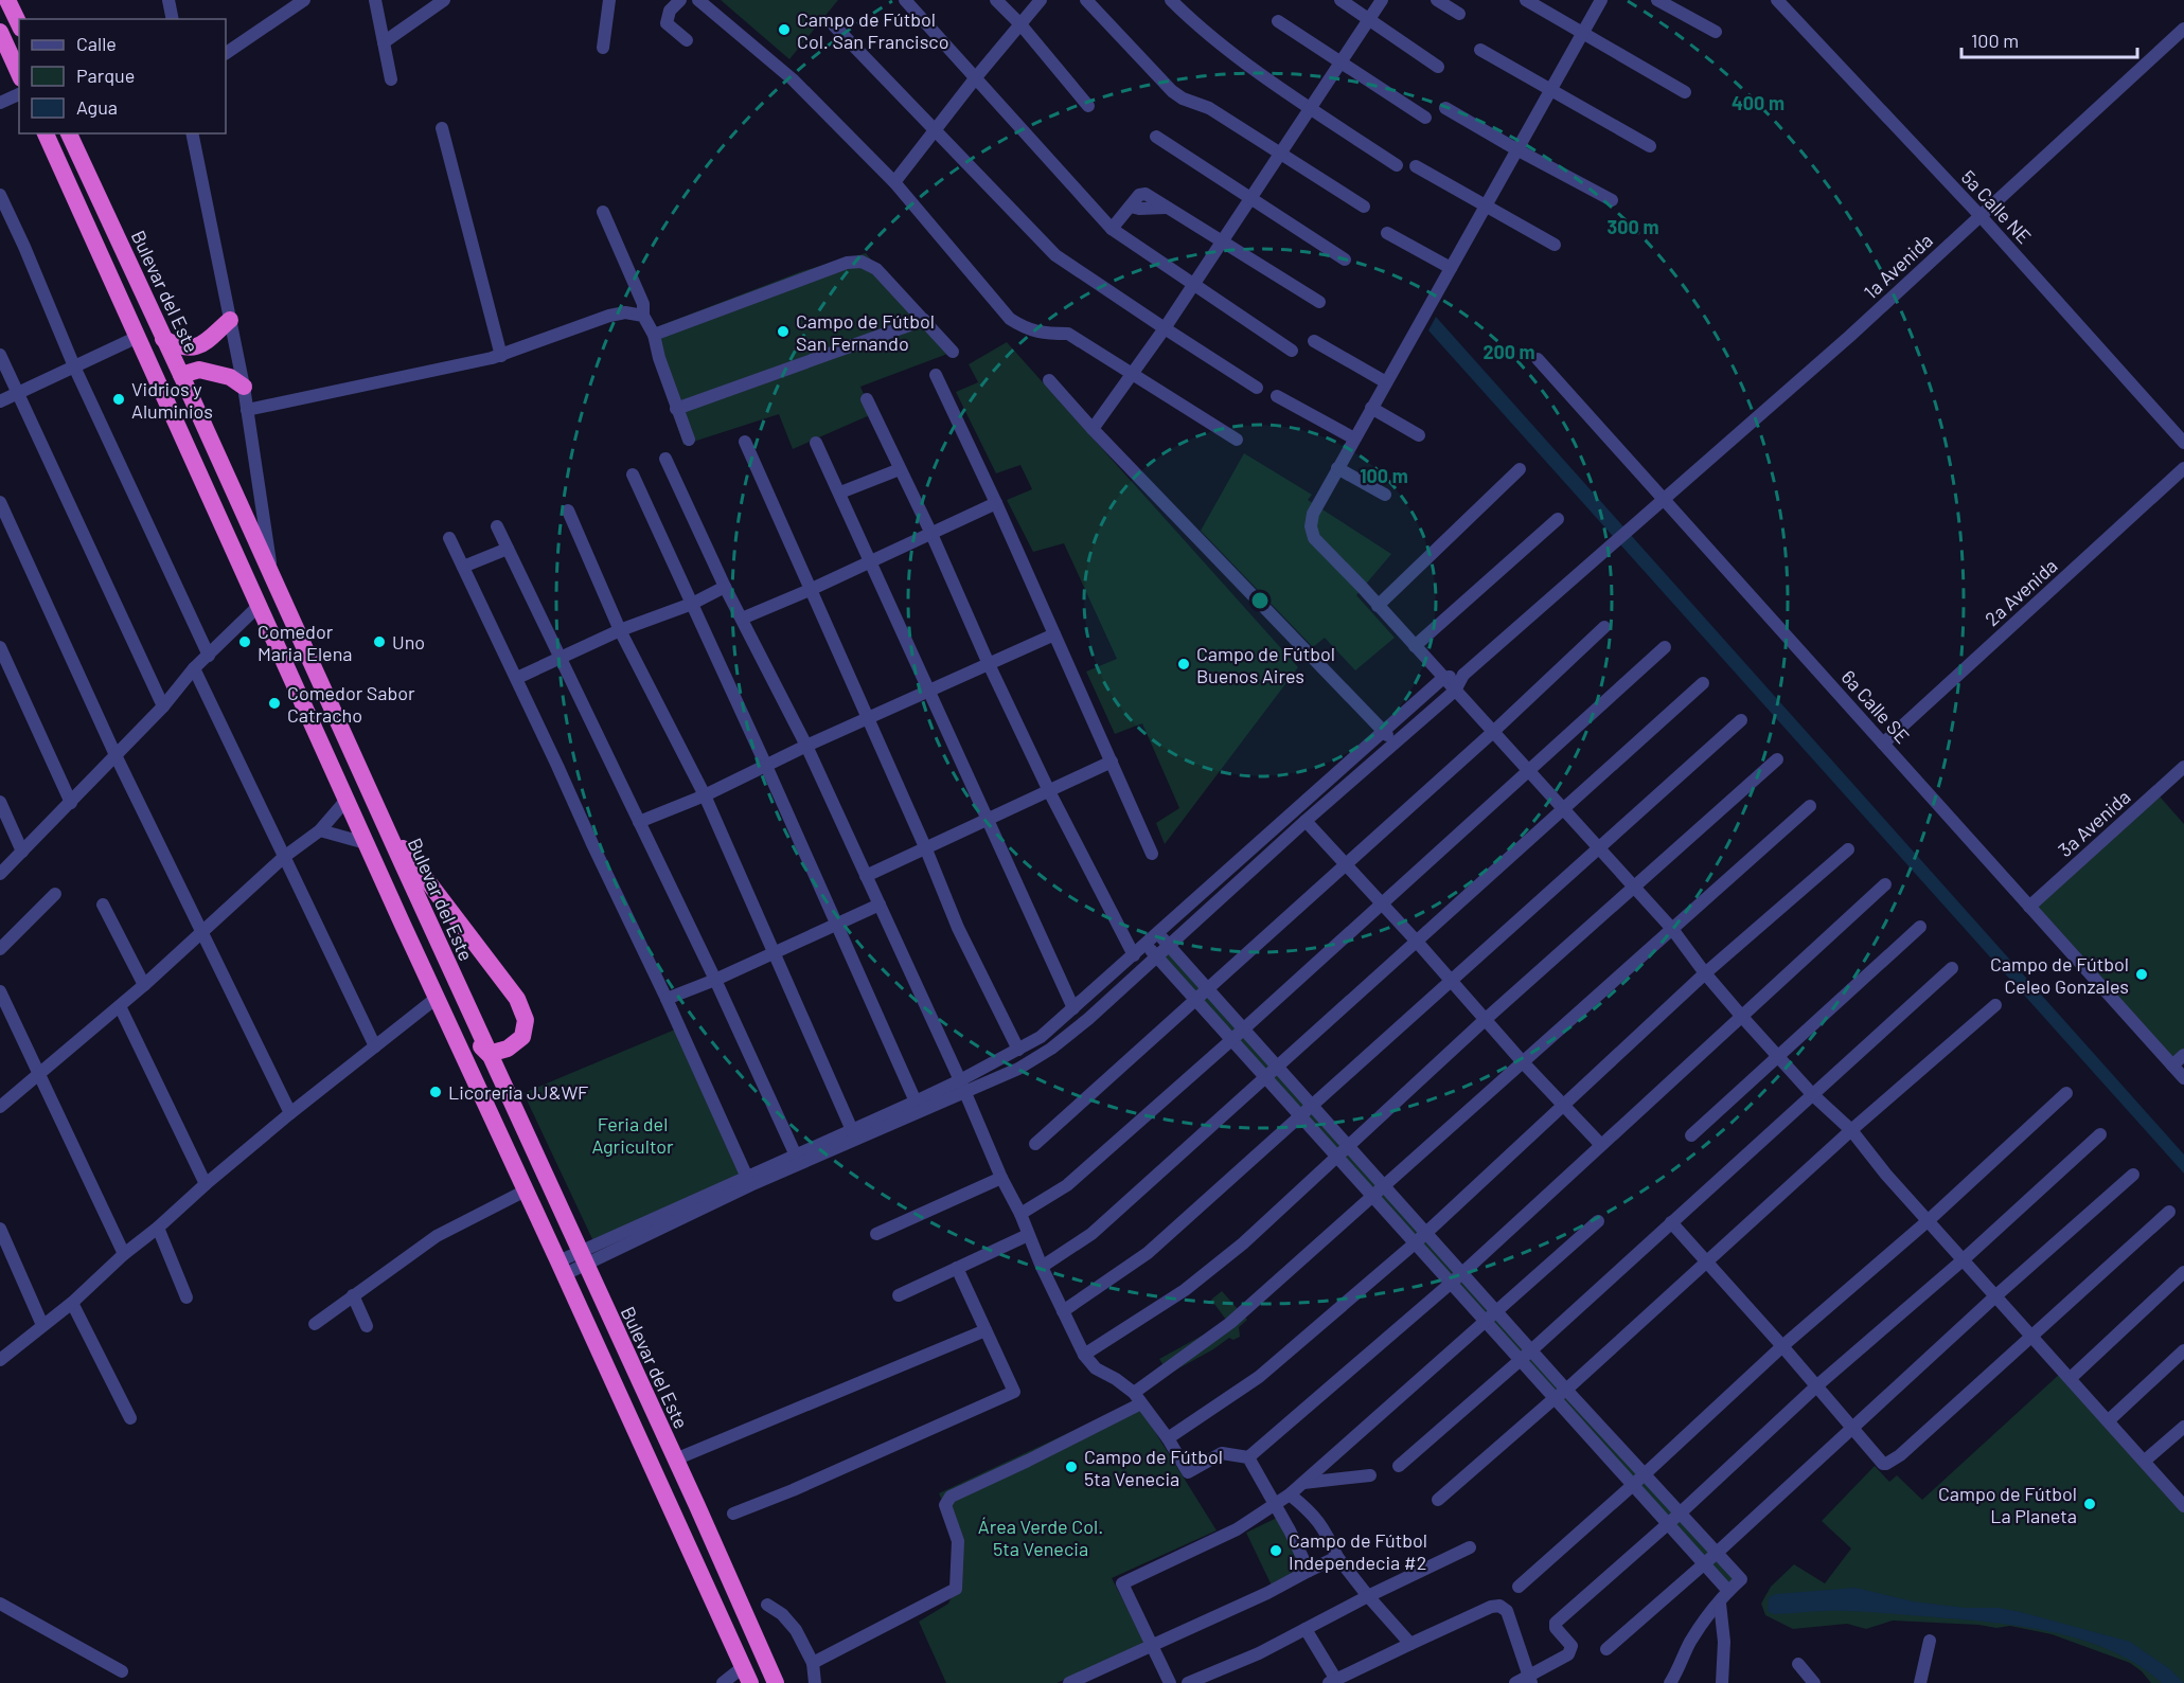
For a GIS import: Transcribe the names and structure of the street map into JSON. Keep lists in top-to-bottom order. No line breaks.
{"streets":{"highway":["Bulevar del Este"],"street":["5a Calle NE","1a Avenida","2a Avenida","6a Calle SE","3a Avenida"]},"crossings":[["5a Calle NE","1a Avenida"],["1a Avenida","6a Calle SE"],["2a Avenida","6a Calle SE"],["6a Calle SE","3a Avenida"]],"parks":["Feria del Agricultor","Área Verde Col. 5ta Venecia"],"places":["Campo de Fútbol Col. San Francisco","Campo de Fútbol San Fernando","Vidrios y Aluminios","Comedor Maria Elena","Uno","Campo de Fútbol Buenos Aires","Comedor Sabor Catracho","Campo de Fútbol Celeo Gonzales","Licoreria JJ&WF","Campo de Fútbol 5ta Venecia","Campo de Fútbol La Planeta","Campo de Fútbol Independecia #2"],"legend":["Calle","Parque","Agua"],"scale_bar":"100 m","rings":["400 m","300 m","200 m","100 m"]}
